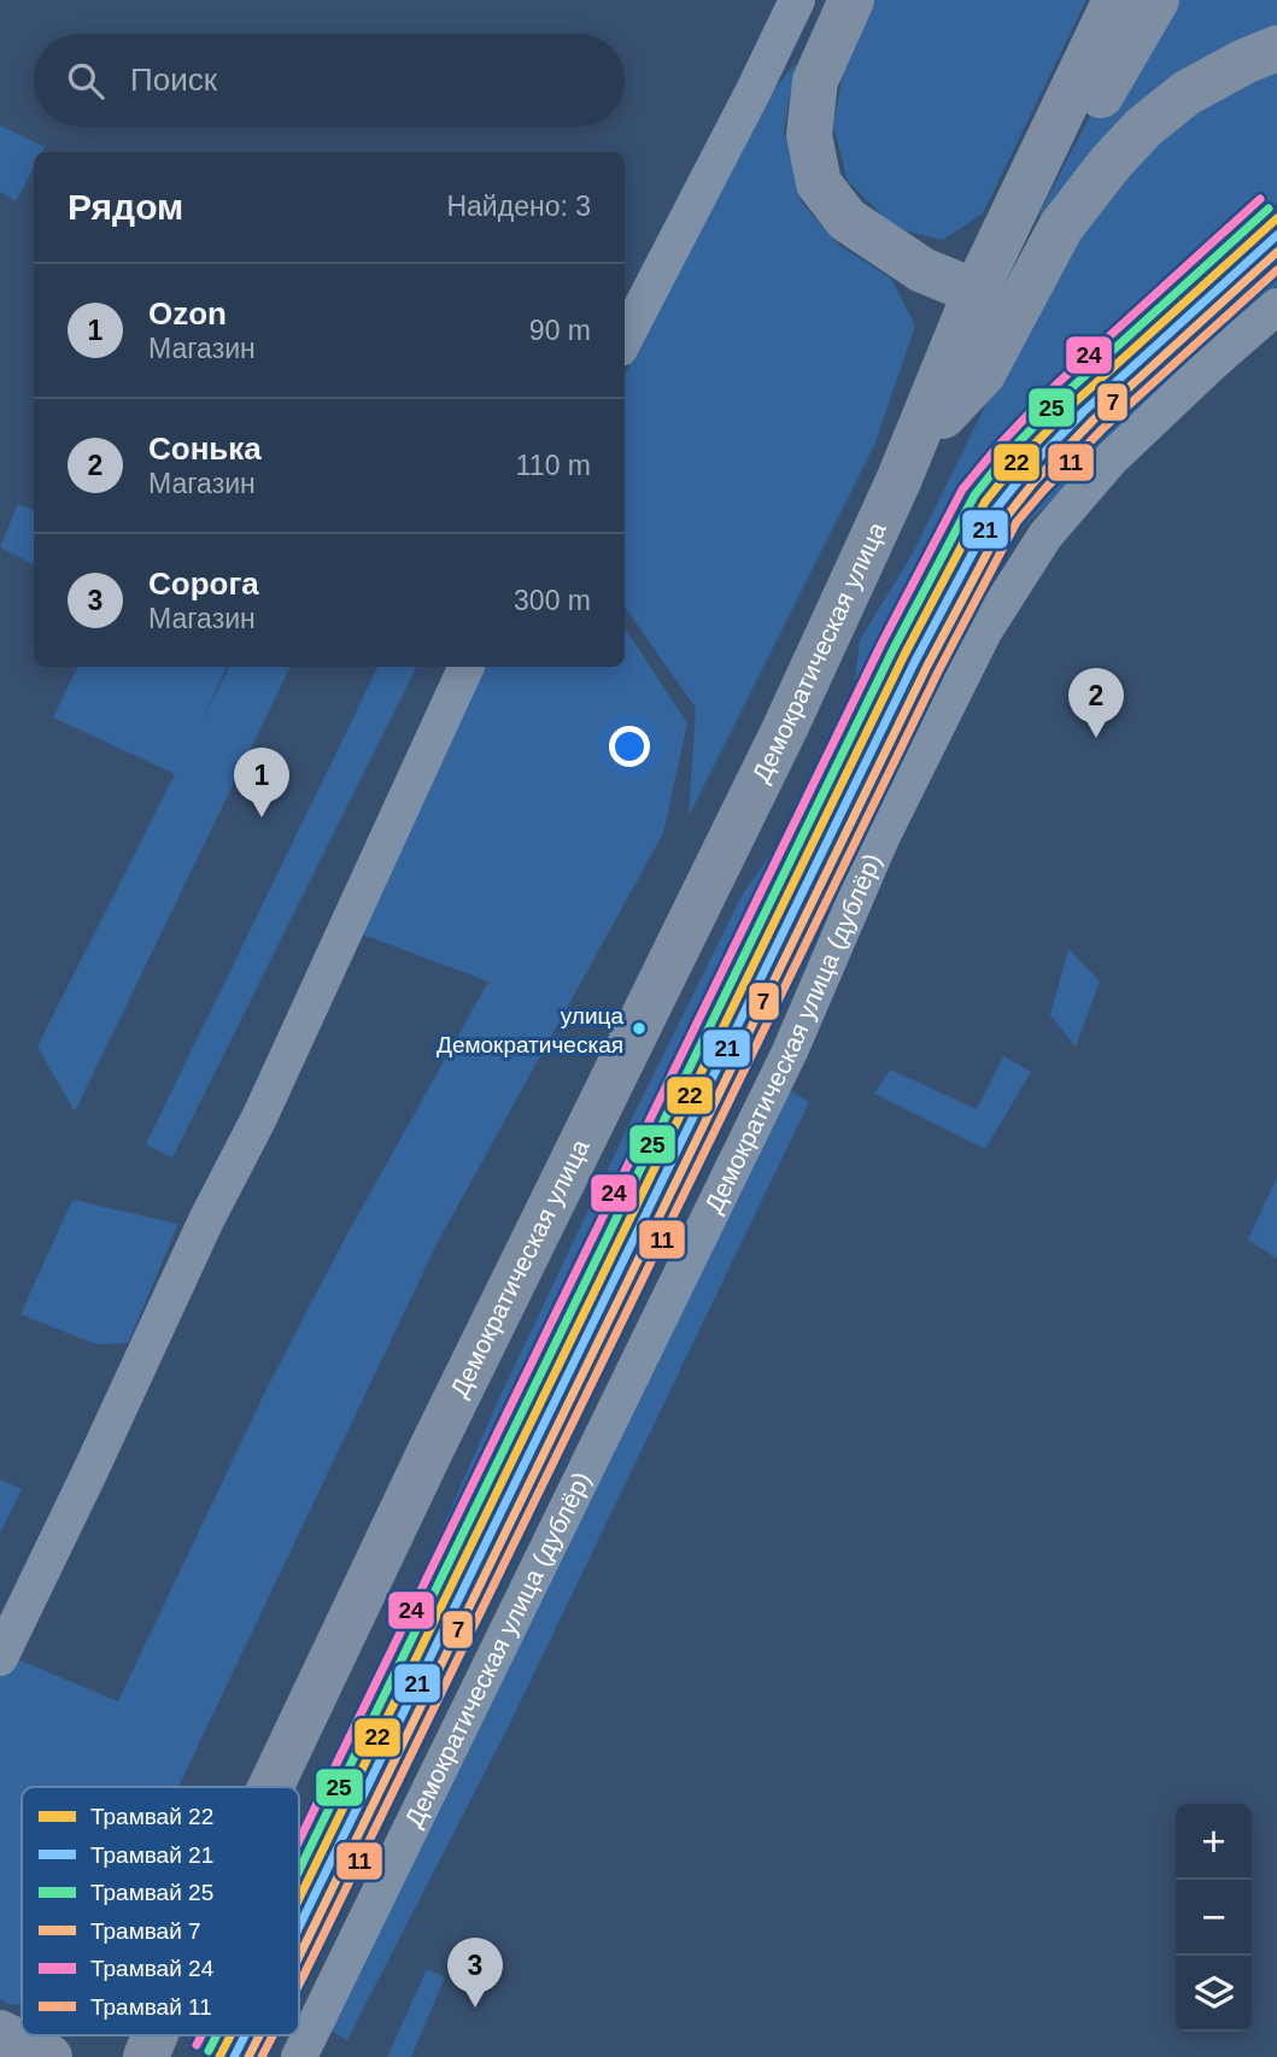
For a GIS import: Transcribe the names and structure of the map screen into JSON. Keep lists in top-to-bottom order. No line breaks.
{"streets":{"main road":["Демократическая улица"],"street":["Демократическая улица (дублёр)"]},"places":["улица Демократическая"],"lines":["tram line 24","tram line 25","tram line 22","tram line 21","tram line 7","tram line 11"],"legend":["Трамвай 22","Трамвай 21","Трамвай 25","Трамвай 7","Трамвай 24","Трамвай 11"],"page":{"search":"Поиск","heading":["Рядом","Найдено: 3"],"list":[{"mark":"1","name":"Ozon","note":"Магазин","value":"90 m"},{"mark":"2","name":"Сонька","note":"Магазин","value":"110 m"},{"mark":"3","name":"Сорога","note":"Магазин","value":"300 m"}],"pins":["2","1","3"],"map_buttons":["+","−"]}}
